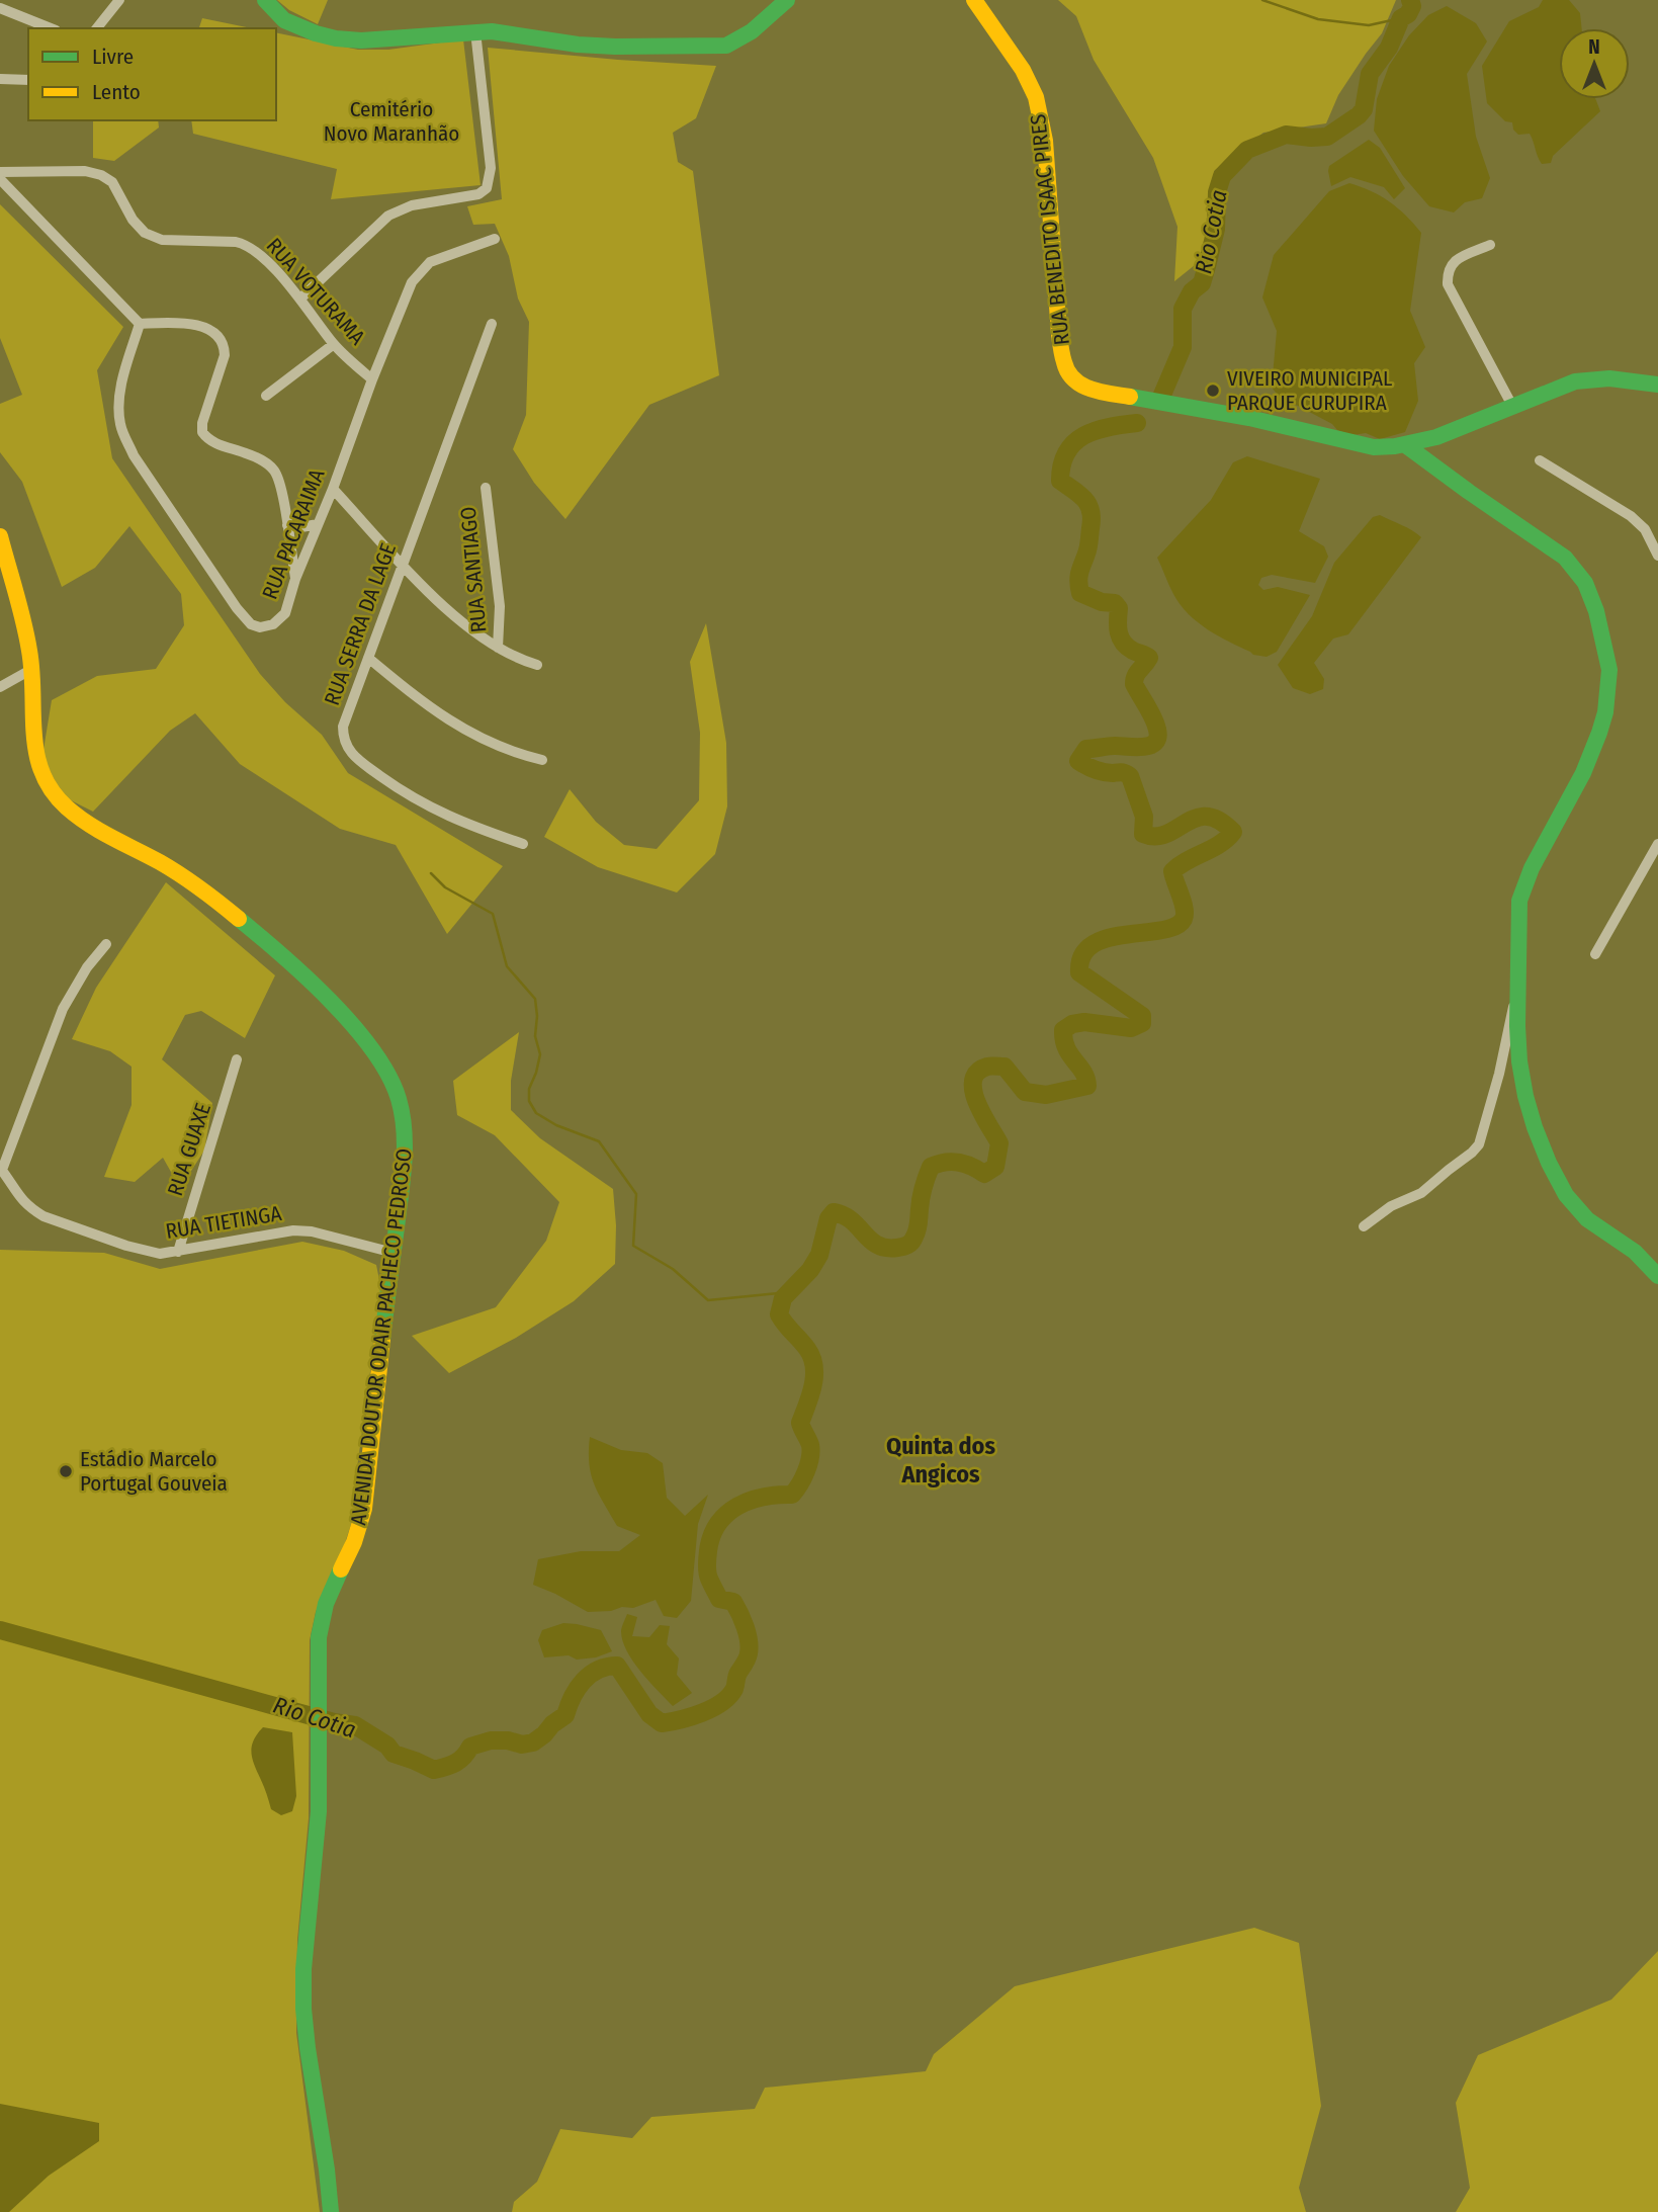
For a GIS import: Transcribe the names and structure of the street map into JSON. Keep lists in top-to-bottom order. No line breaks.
{"streets":{"street":["RUA BENEDITO ISAAC PIRES","RUA VOTURAMA","RUA PACARAIMA","RUA SANTIAGO","RUA SERRA DA LAGE","RUA GUAXE","RUA TIETINGA","AVENIDA DOUTOR ODAIR PACHECO PEDROSO"]},"crossings":[["RUA VOTURAMA","RUA PACARAIMA"],["RUA GUAXE","RUA TIETINGA"],["RUA TIETINGA","AVENIDA DOUTOR ODAIR PACHECO PEDROSO"]],"districts":["Quinta dos Angicos"],"water":["Rio Cotia"],"parks":["Cemitério Novo Maranhão"],"places":["VIVEIRO MUNICIPAL PARQUE CURUPIRA","Estádio Marcelo Portugal Gouveia"],"legend":["Livre","Lento"],"north":"top"}
